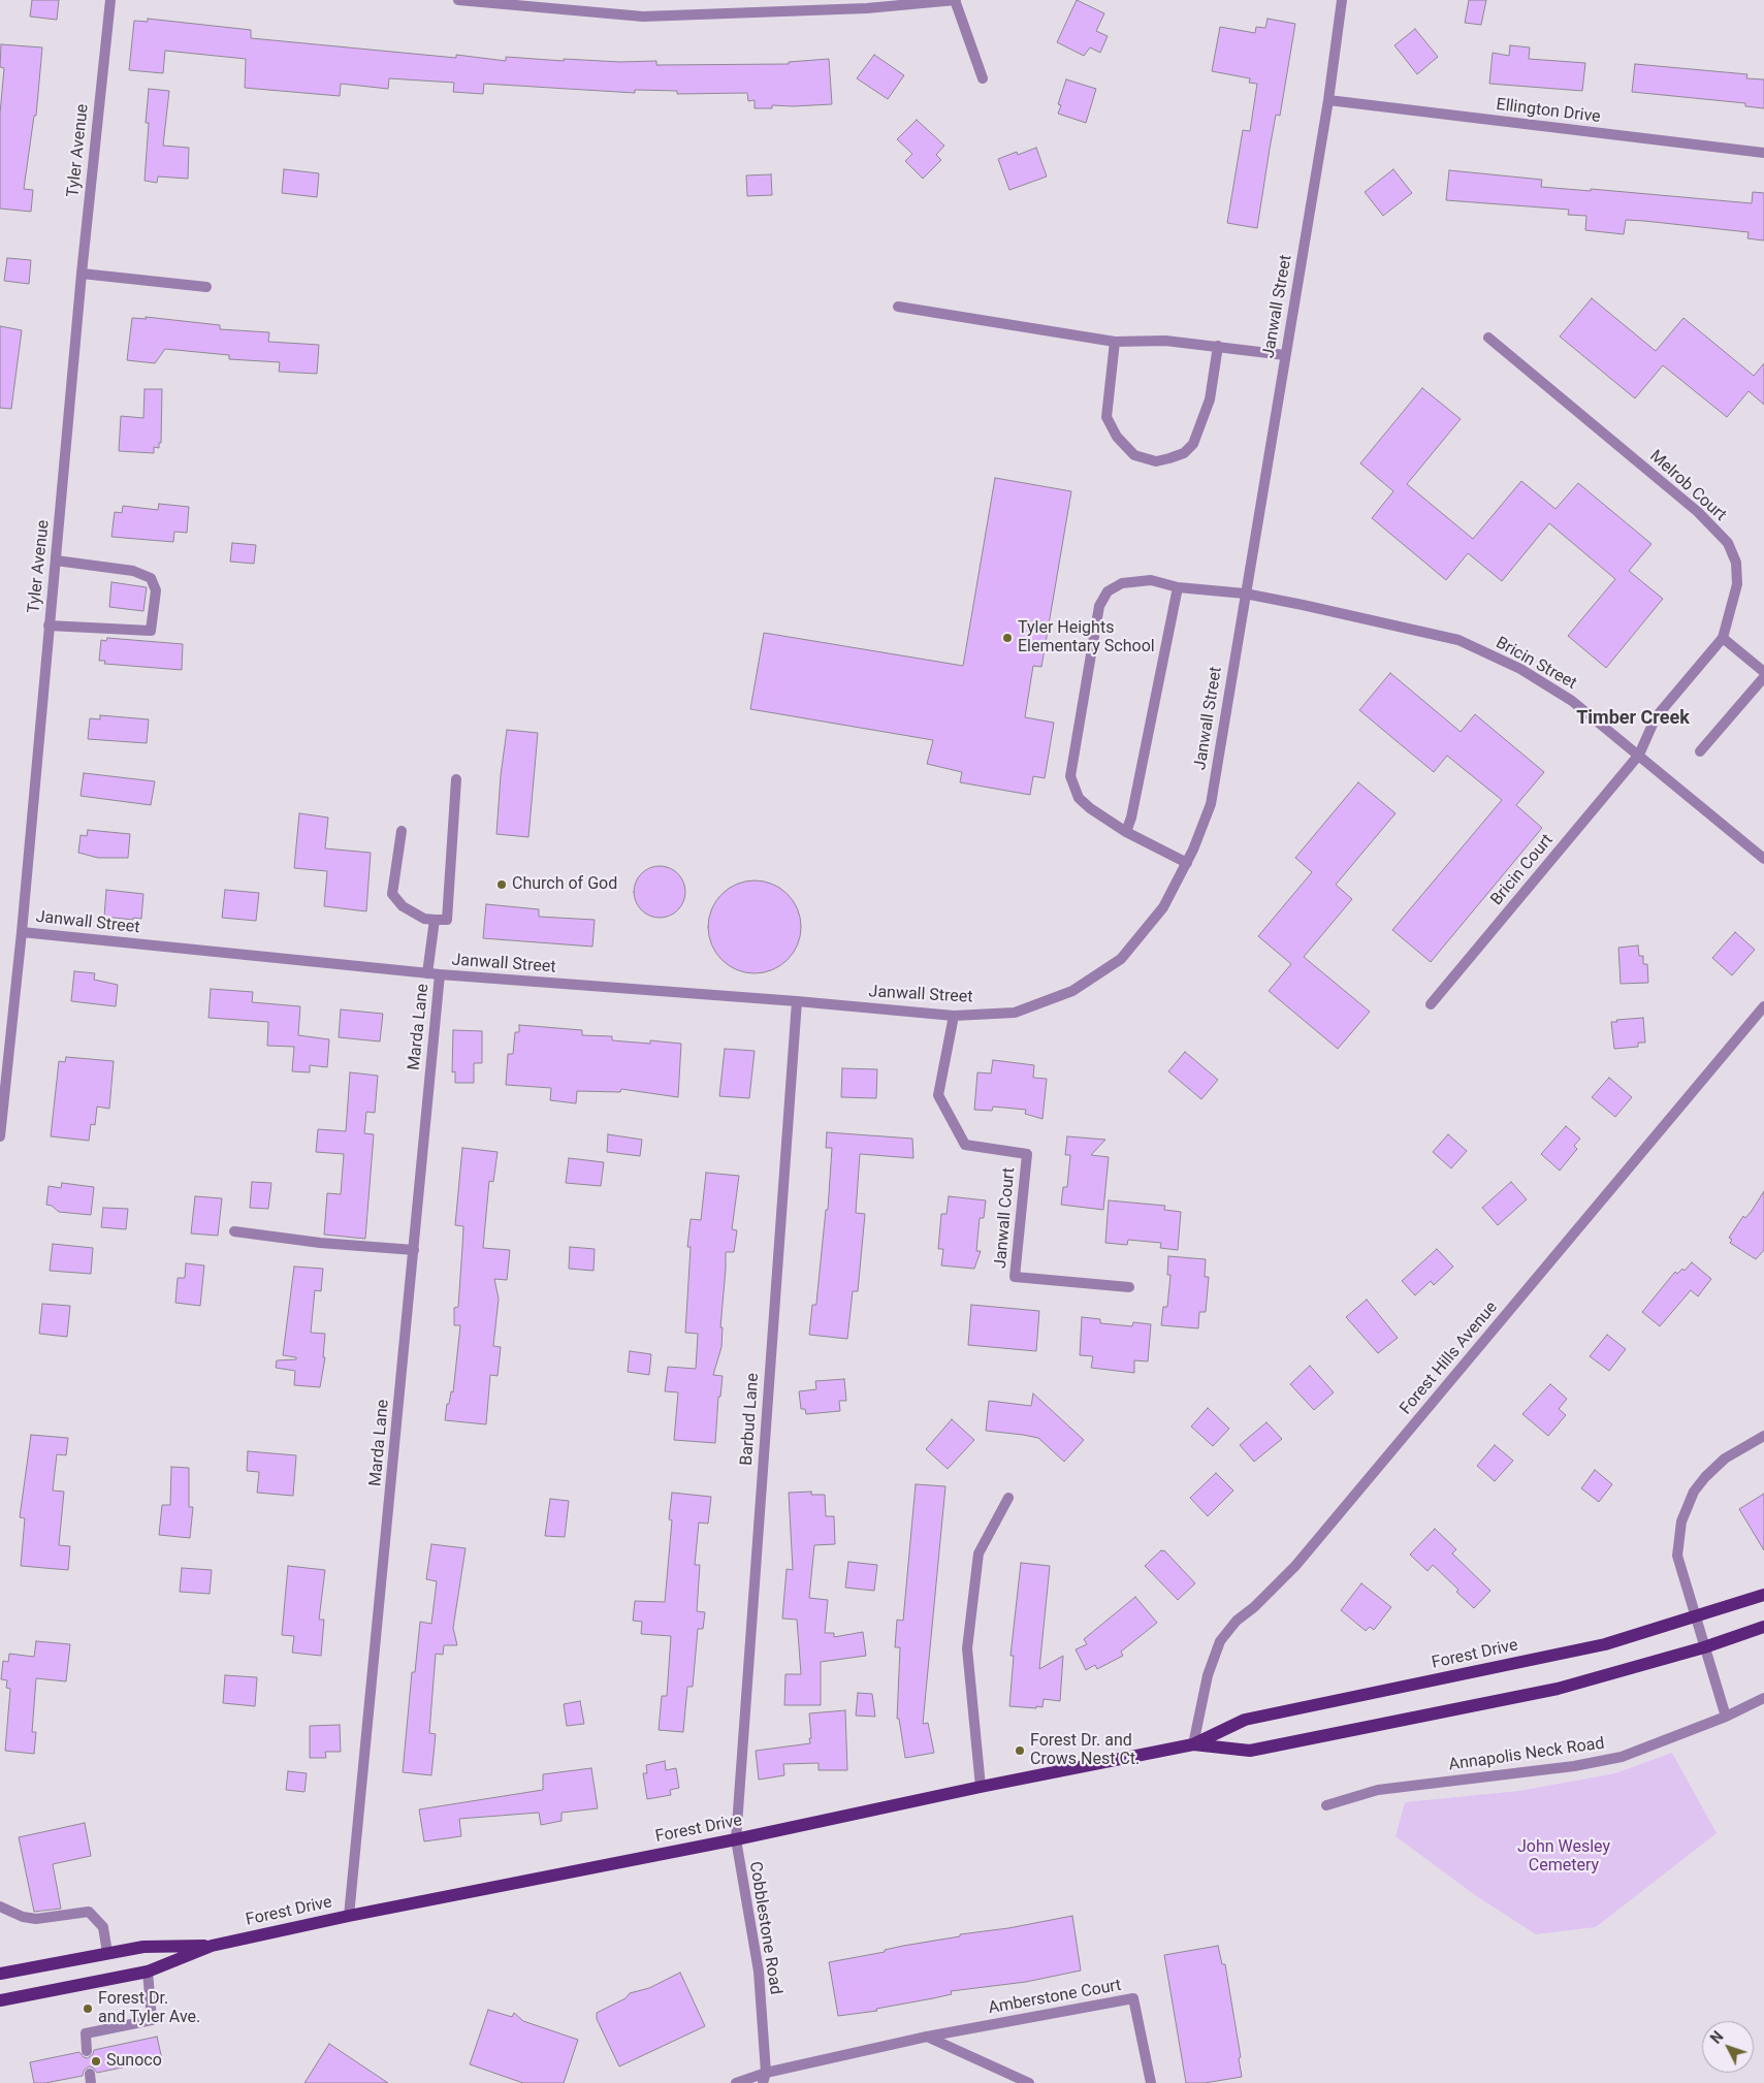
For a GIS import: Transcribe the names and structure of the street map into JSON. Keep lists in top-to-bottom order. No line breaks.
{"streets":{"main road":["Forest Drive"],"street":["Ellington Drive","Tyler Avenue","Janwall Street","Melrob Court","Bricin Street","Bricin Court","Marda Lane","Janwall Court","Forest Hills Avenue","Barbud Lane","Annapolis Neck Road","Cobblestone Road","Amberstone Court"]},"crossings":[["Ellington Drive","Janwall Street"],["Tyler Avenue","Janwall Street"],["Janwall Street","Bricin Street"],["Janwall Street","Marda Lane"],["Janwall Street","Janwall Court"],["Janwall Street","Barbud Lane"],["Melrob Court","Bricin Street"],["Melrob Court","Bricin Court"],["Bricin Street","Bricin Court"],["Marda Lane","Forest Drive"],["Forest Hills Avenue","Forest Drive"],["Barbud Lane","Forest Drive"],["Barbud Lane","Cobblestone Road"],["Forest Drive","Cobblestone Road"],["Cobblestone Road","Amberstone Court"]],"districts":["Timber Creek"],"parks":["John Wesley Cemetery"],"places":["Tyler Heights Elementary School","Church of God","Forest Dr. and Crows Nest Ct.","Forest Dr. and Tyler Ave.","Sunoco"],"north":"top left"}
